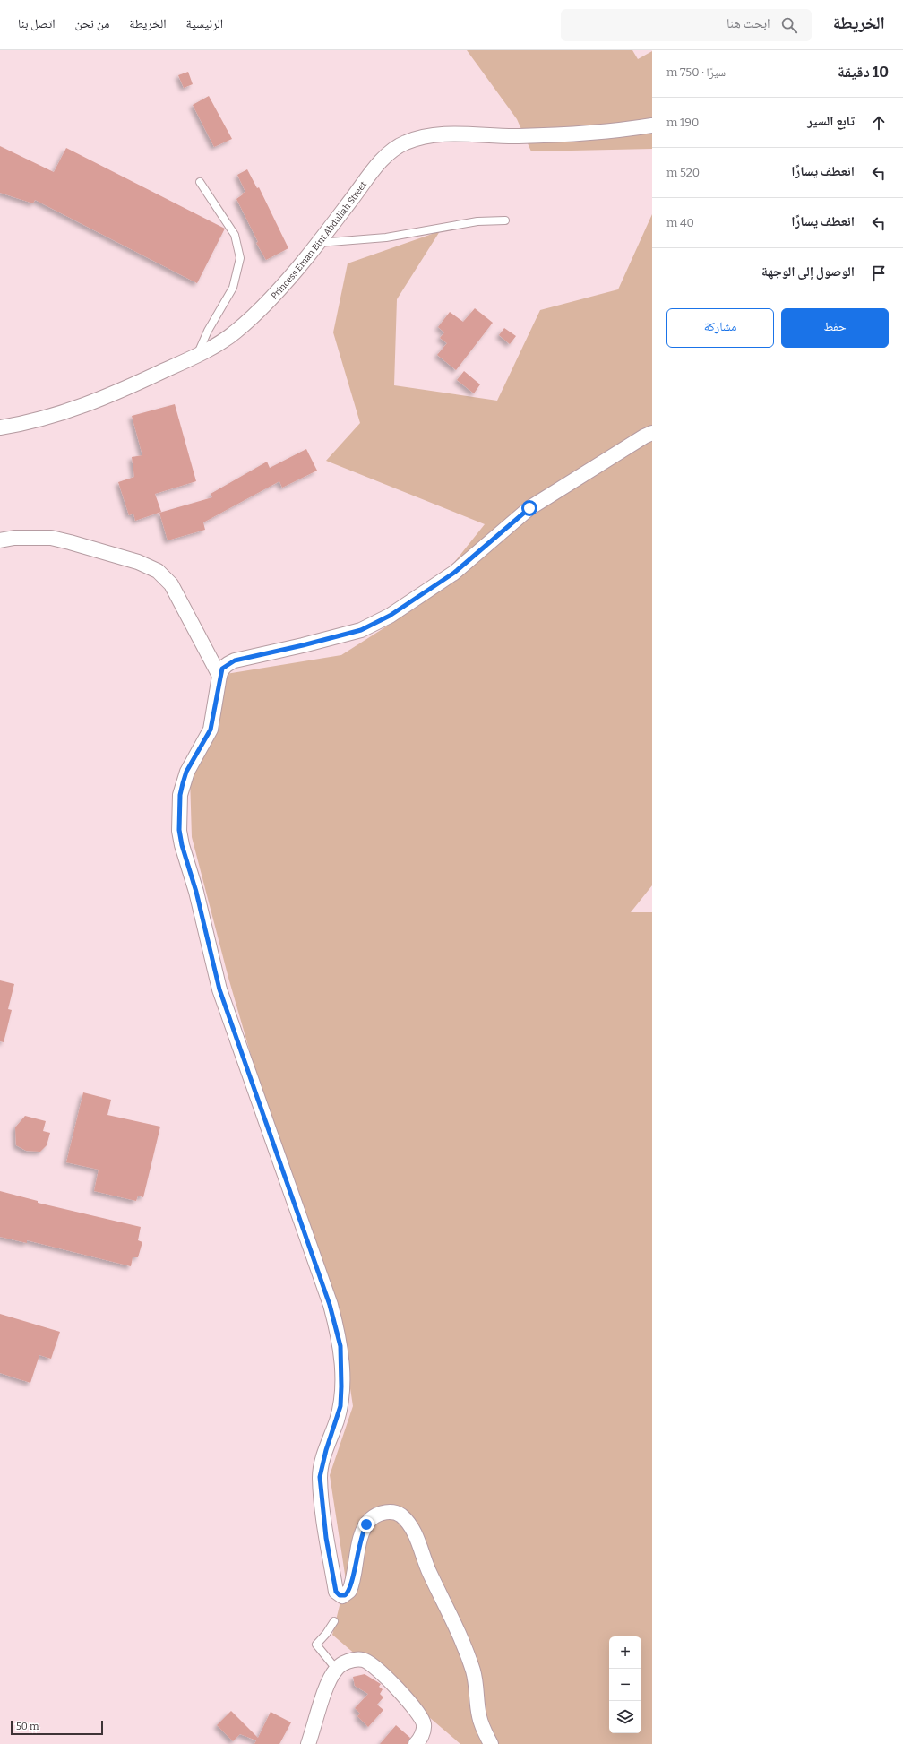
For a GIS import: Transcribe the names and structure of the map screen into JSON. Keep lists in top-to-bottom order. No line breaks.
{"streets":{"street":["Princess Eman Bint Abdullah Street"]},"scale_bar":"50 m","page":{"header":"الخريطة","search":"ابحث هنا","nav":["الرئيسية","الخريطة","من نحن","اتصل بنا"],"heading":["10 دقيقة","سيرًا · 750 m"],"list":[["تابع السير","190 m"],["انعطف يسارًا","520 m"],["انعطف يسارًا","40 m"],"الوصول إلى الوجهة"],"buttons":["حفظ","مشاركة"],"map_buttons":["+","−"],"scale":"50 m"}}
